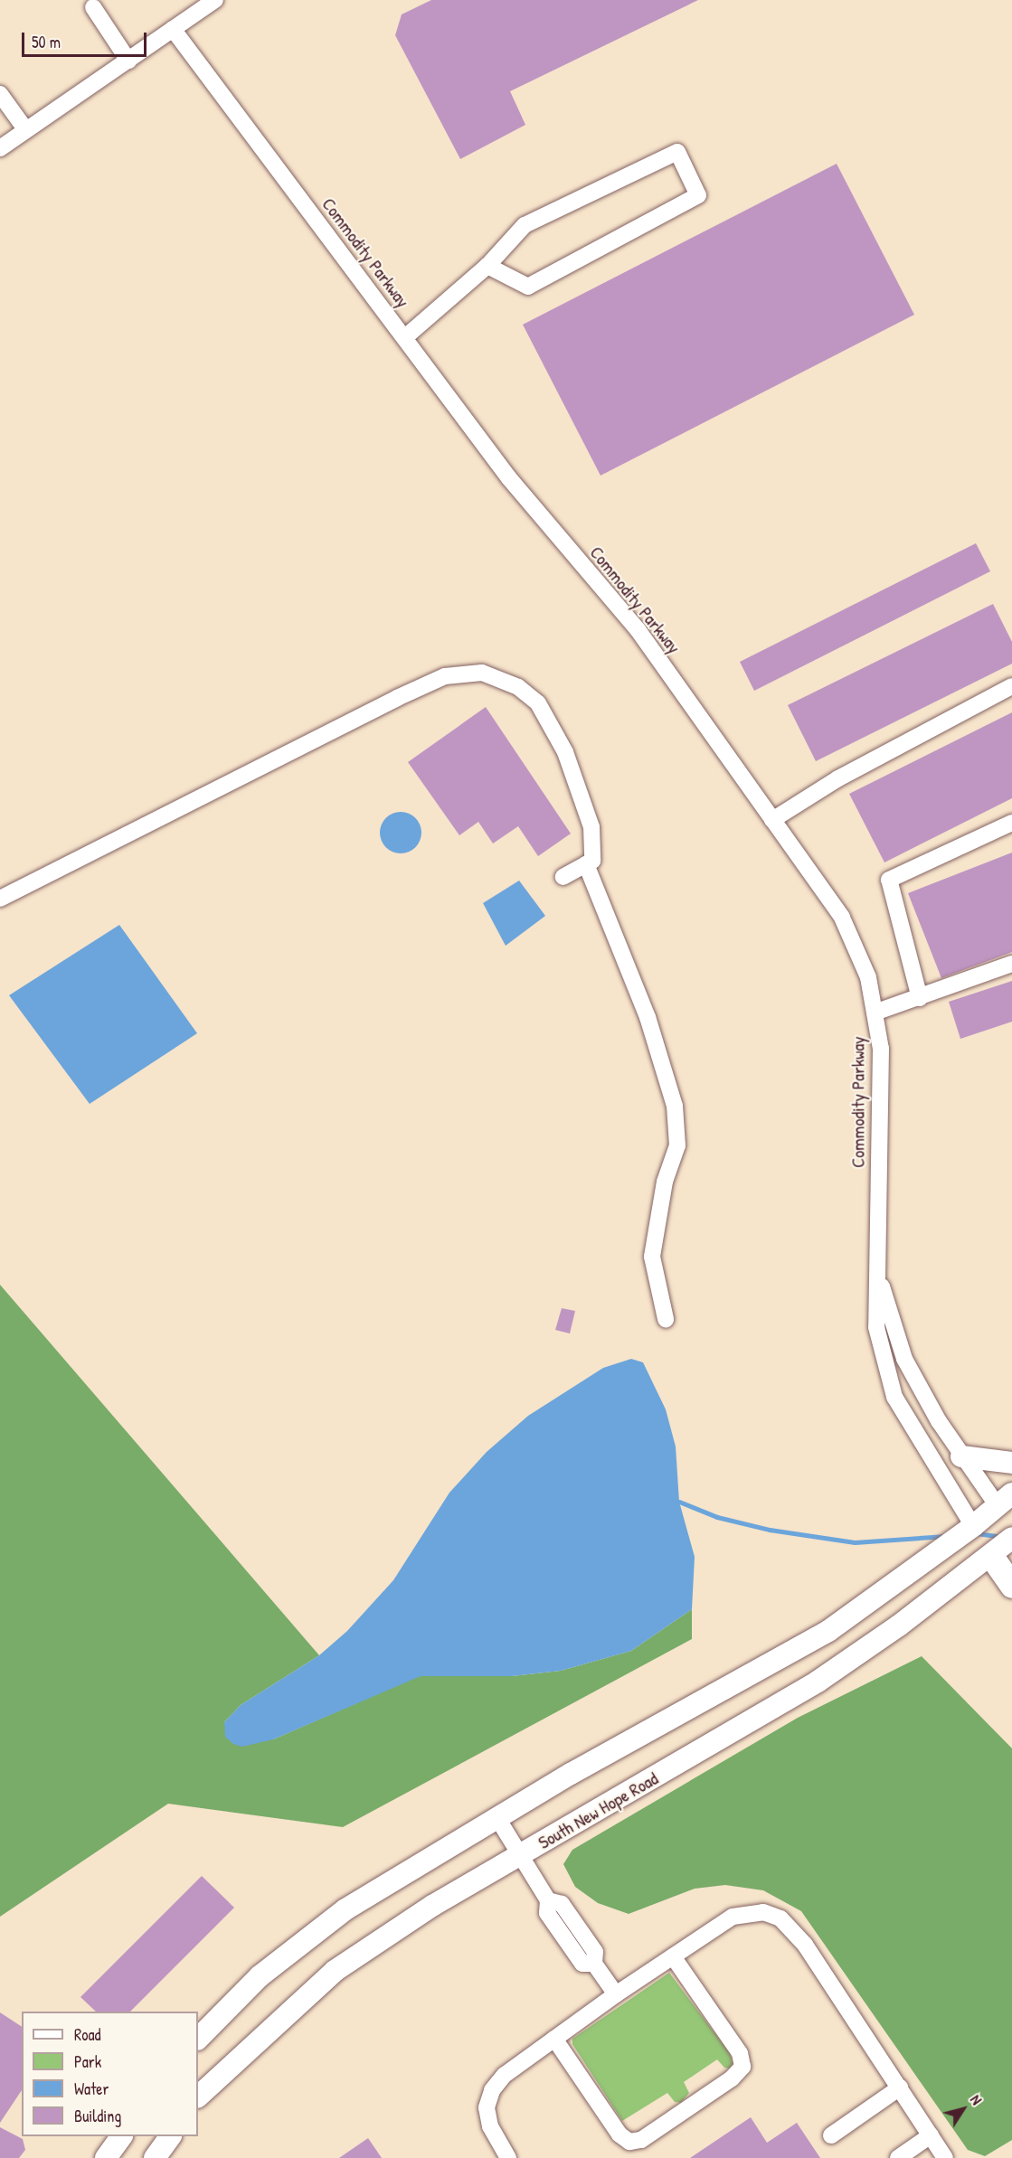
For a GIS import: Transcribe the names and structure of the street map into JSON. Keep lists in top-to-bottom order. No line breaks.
{"streets":{"main road":["South New Hope Road"],"street":["Commodity Parkway"]},"legend":["Road","Park","Water","Building"],"scale_bar":"50 m","north":"top right"}
